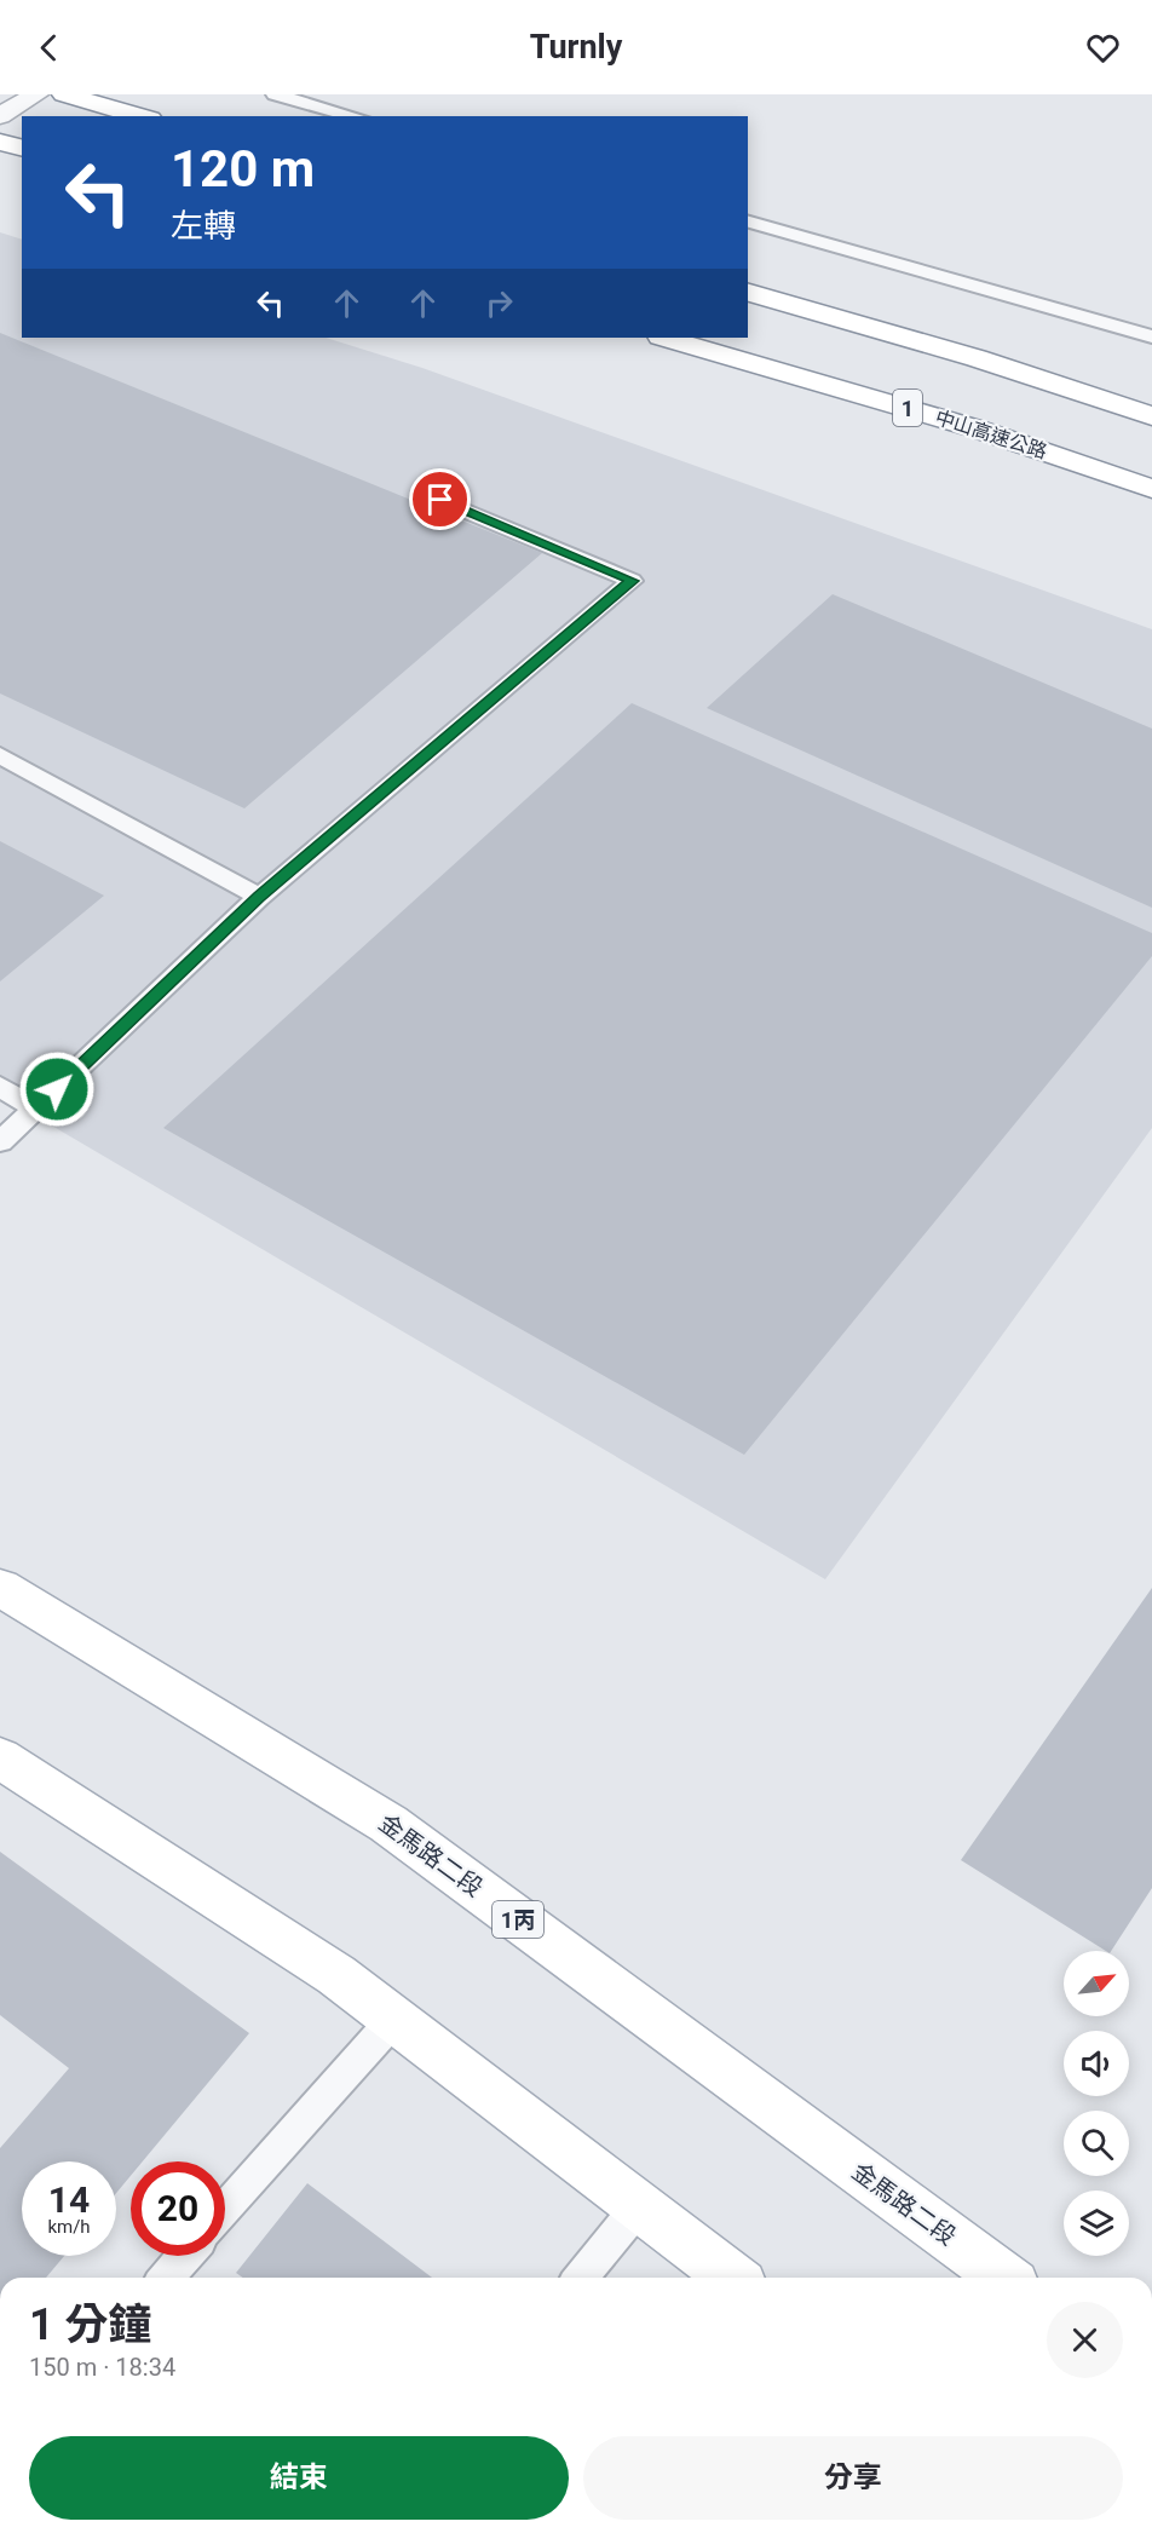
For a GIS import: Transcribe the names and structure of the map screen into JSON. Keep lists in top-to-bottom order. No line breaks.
{"streets":{"main road":["1","中山高速公路","金馬路二段","1丙"]},"north":"top right","page":{"header":"Turnly","turn":["120 m","左轉"],"speed":"14 km/h","limit":"20","heading":["1 分鐘","150 m · 18:34"],"buttons":["結束","分享"]}}
